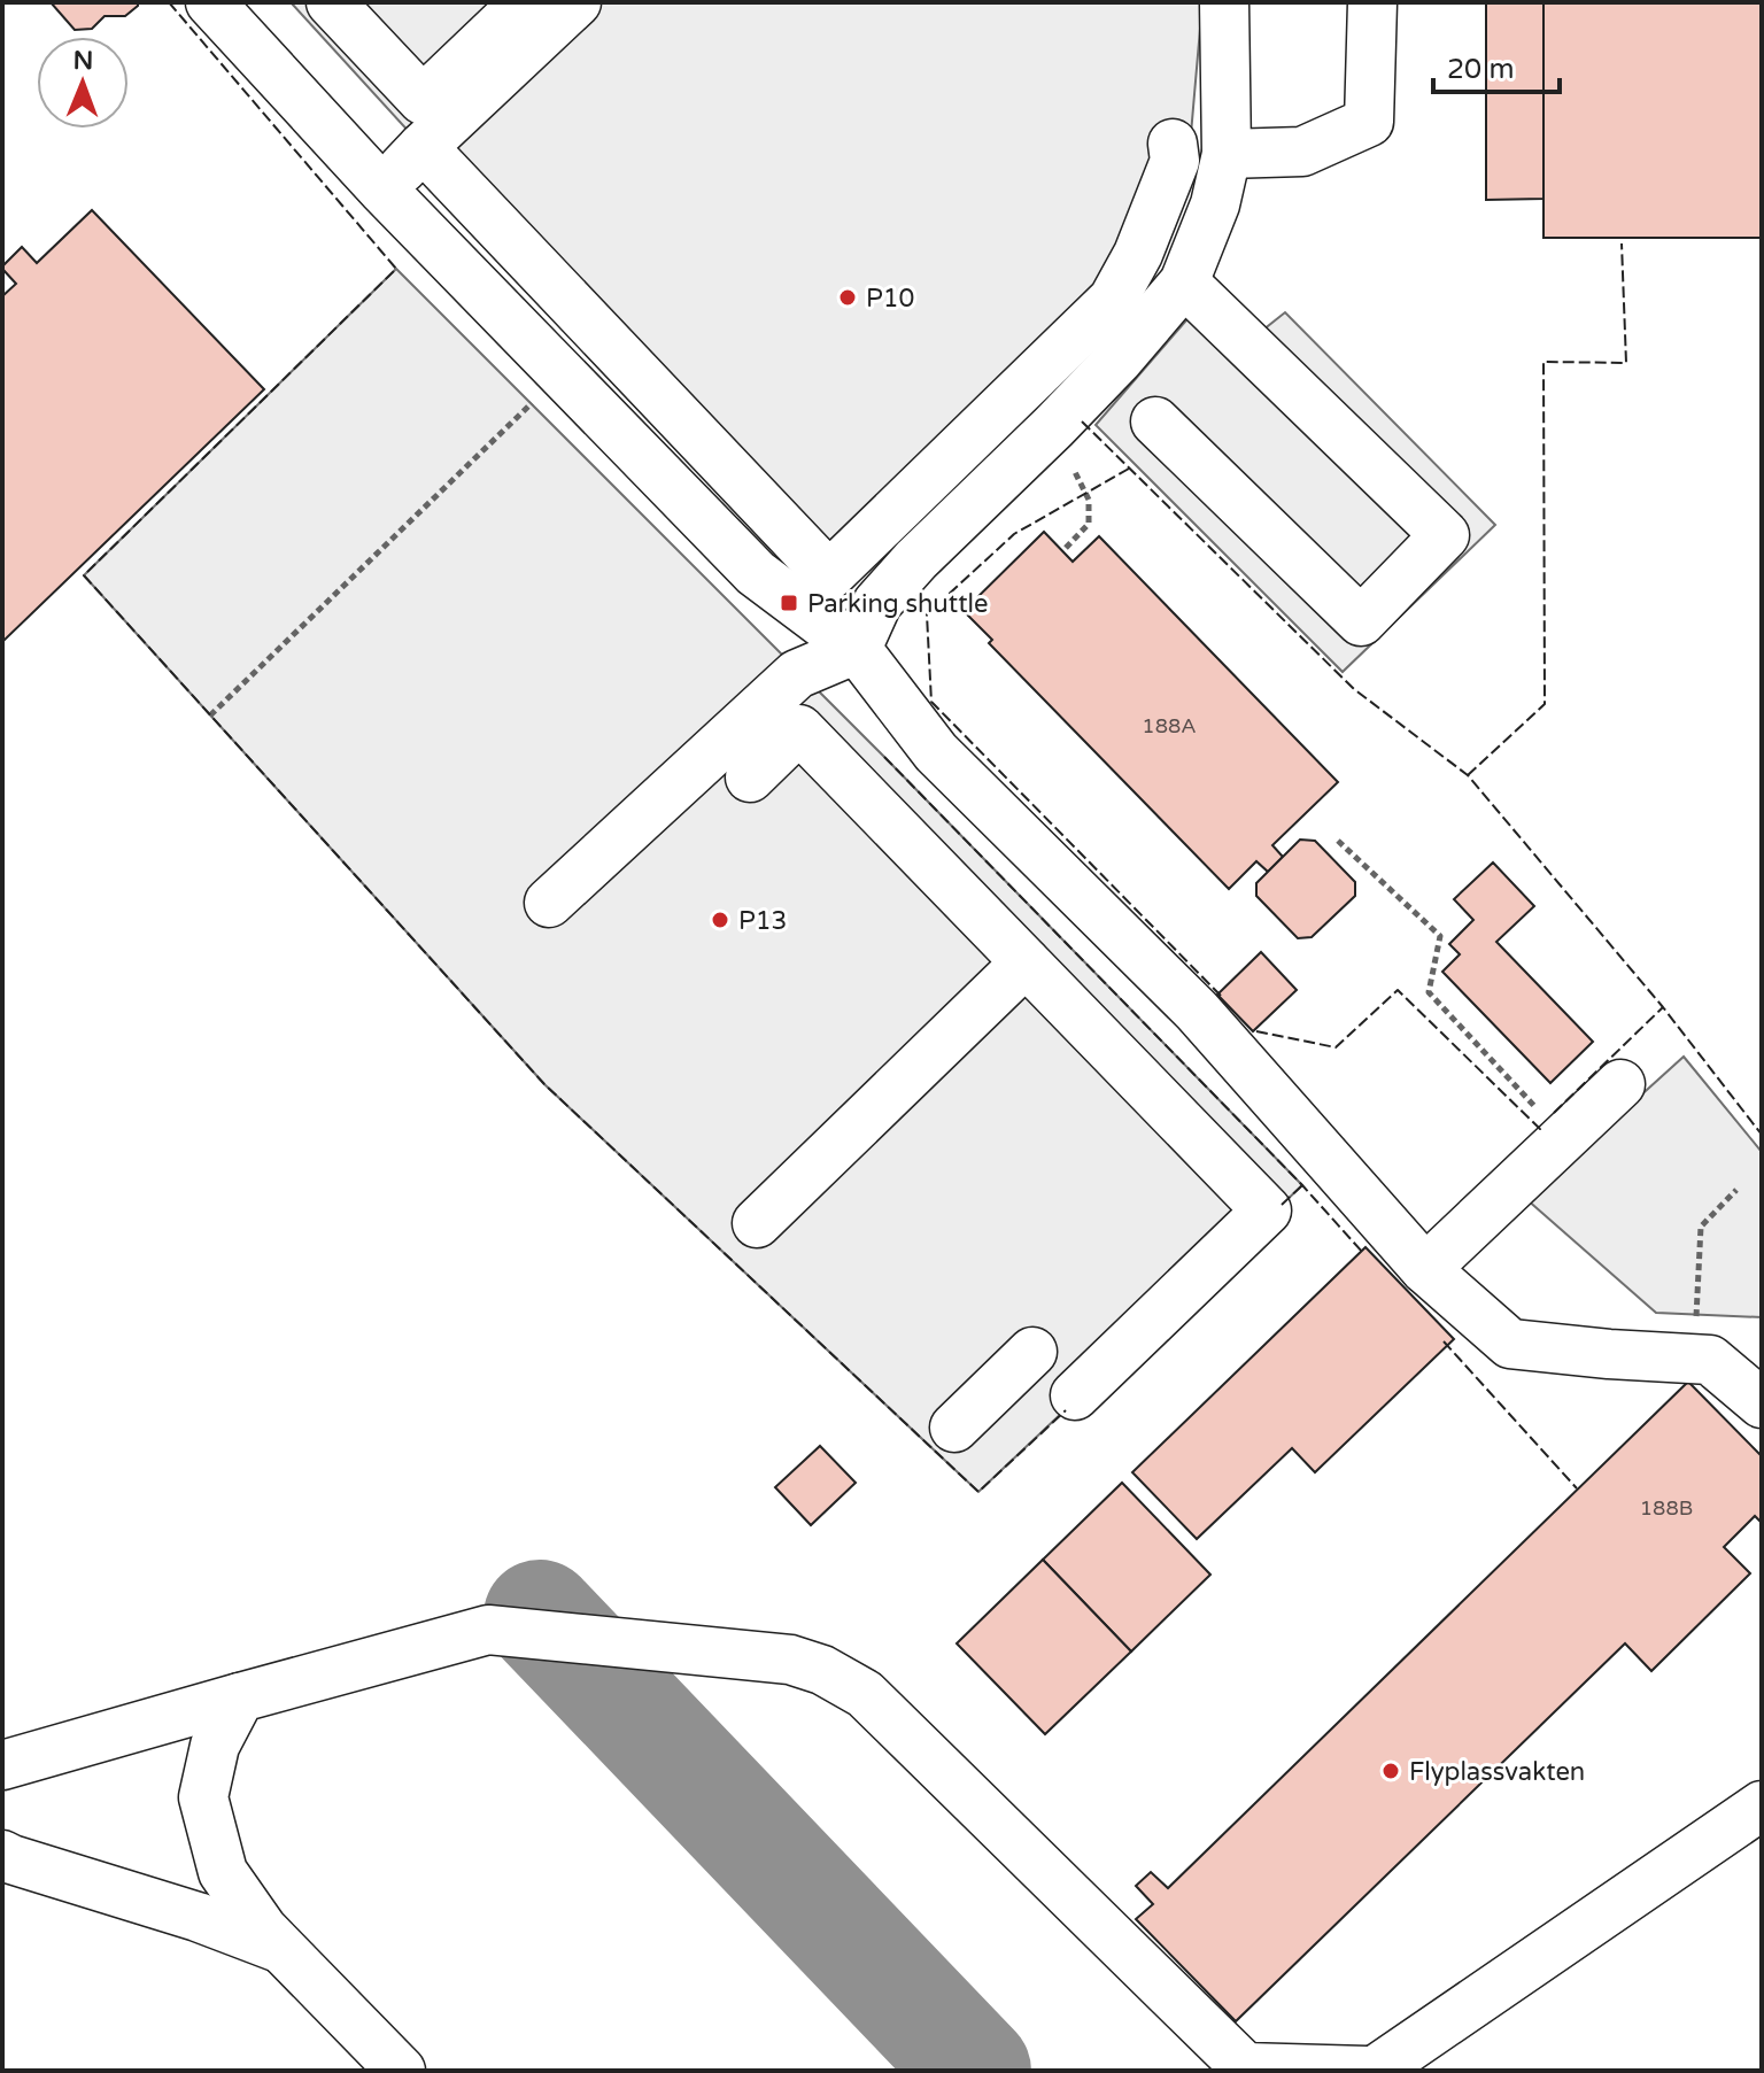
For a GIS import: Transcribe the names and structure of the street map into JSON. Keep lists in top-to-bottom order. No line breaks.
{"places":{"other":["P10","P13","Flyplassvakten"],"transit":["Parking shuttle"]},"house_numbers":["188A","188B"],"scale_bar":"20 m","north":"top"}
